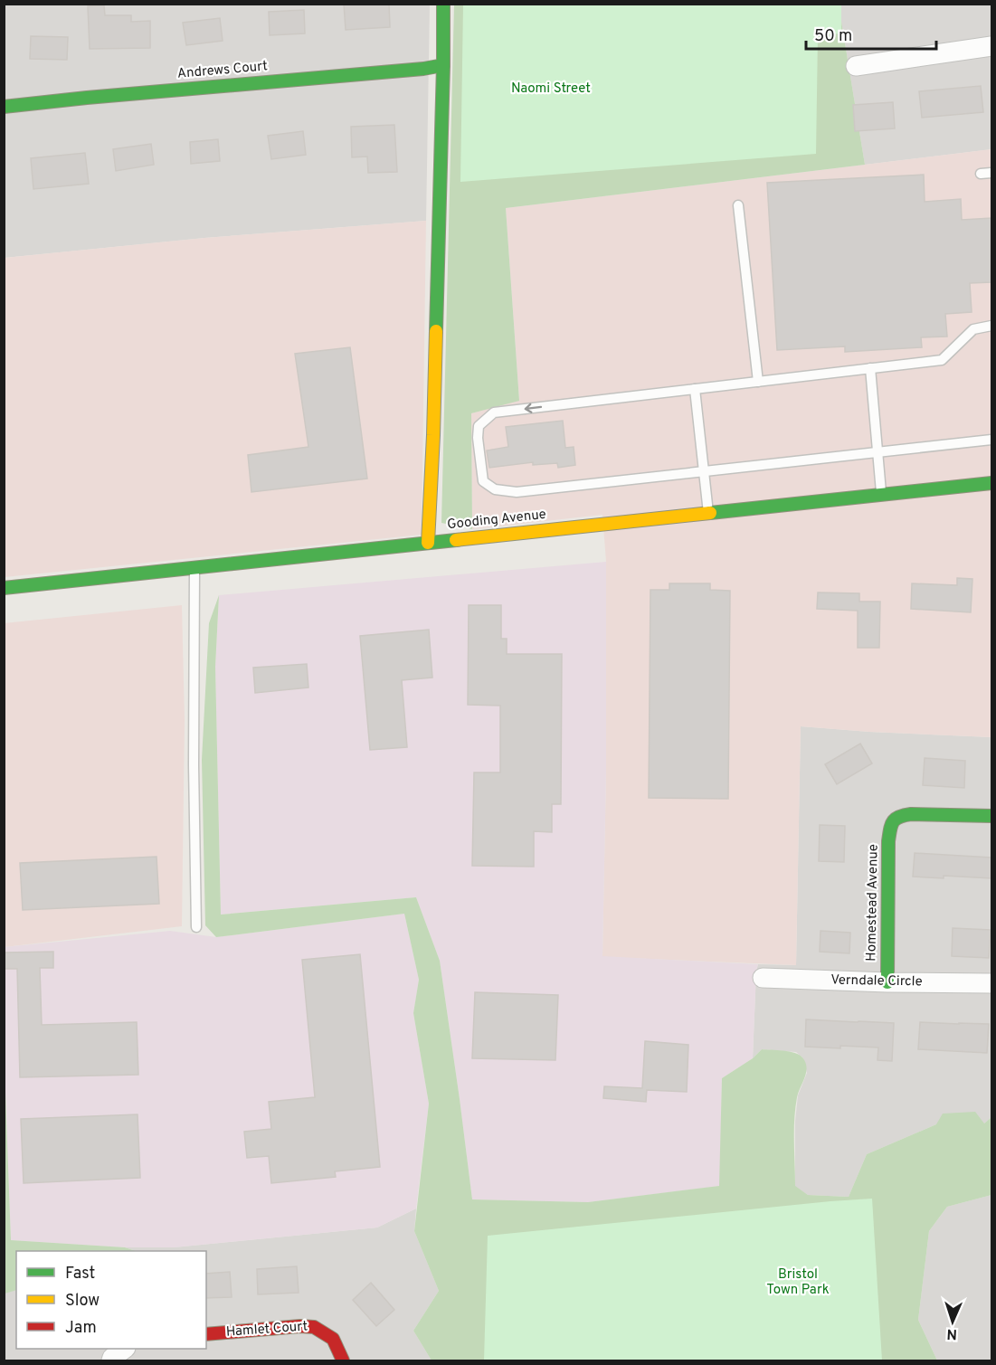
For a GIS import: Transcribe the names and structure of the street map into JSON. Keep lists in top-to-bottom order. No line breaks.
{"streets":{"street":["Andrews Court","Gooding Avenue","Homestead Avenue","Verndale Circle","Hamlet Court"]},"crossings":[["Homestead Avenue","Verndale Circle"]],"parks":["Naomi Street","Bristol Town Park"],"legend":["Fast","Slow","Jam"],"scale_bar":"50 m","north":"bottom"}
